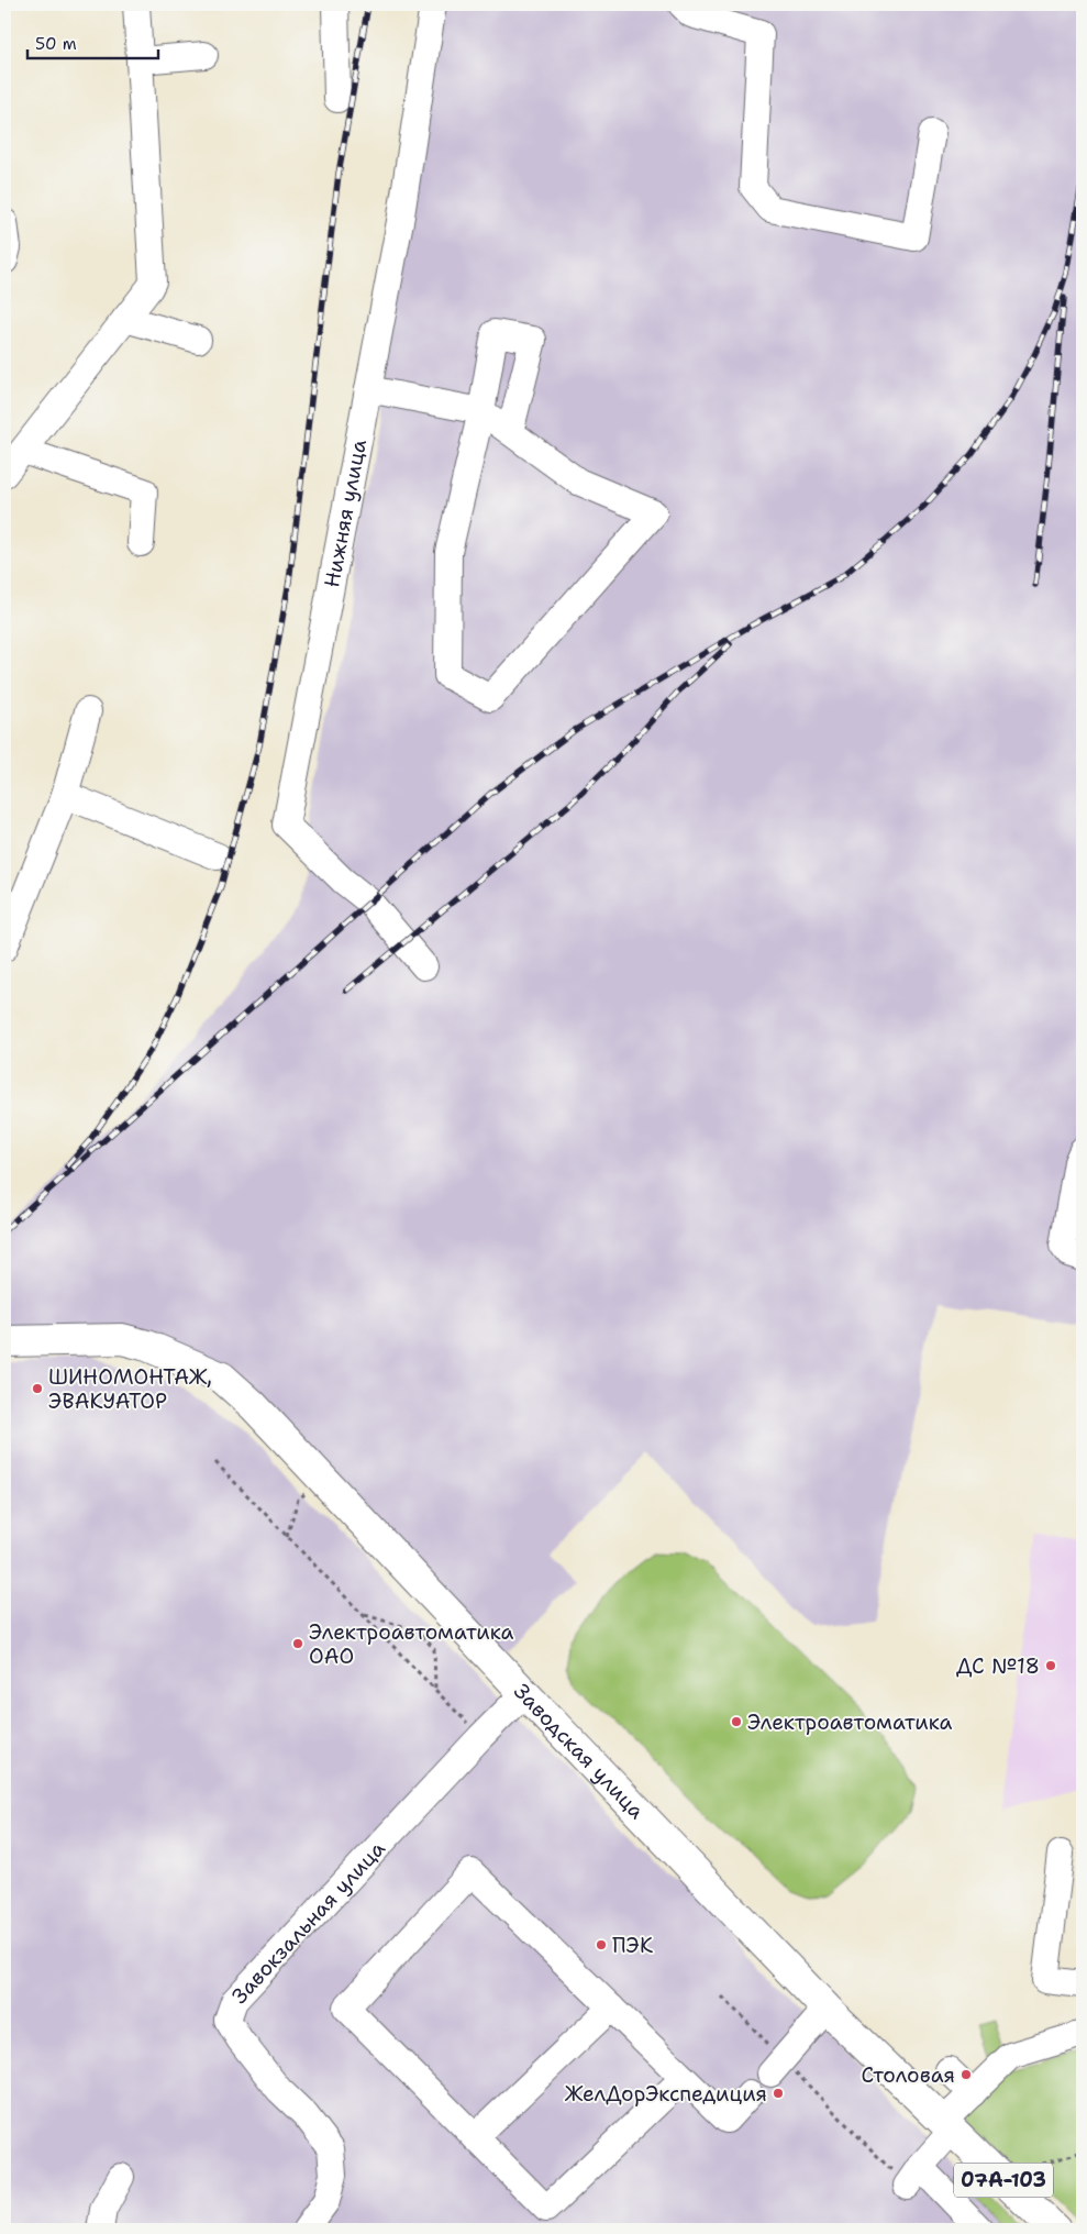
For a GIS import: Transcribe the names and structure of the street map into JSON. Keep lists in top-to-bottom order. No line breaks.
{"streets":{"main road":["Заводская улица","07А-103"],"street":["Нижняя улица","Завокзальная улица"]},"crossings":[["Заводская улица","Завокзальная улица"]],"places":["ШИНОМОНТАЖ, ЭВАКУАТОР","Электроавтоматика ОАО","ДС №18","Электроавтоматика","ПЭК","Столовая","ЖелДорЭкспедиция"],"scale_bar":"50 m"}
